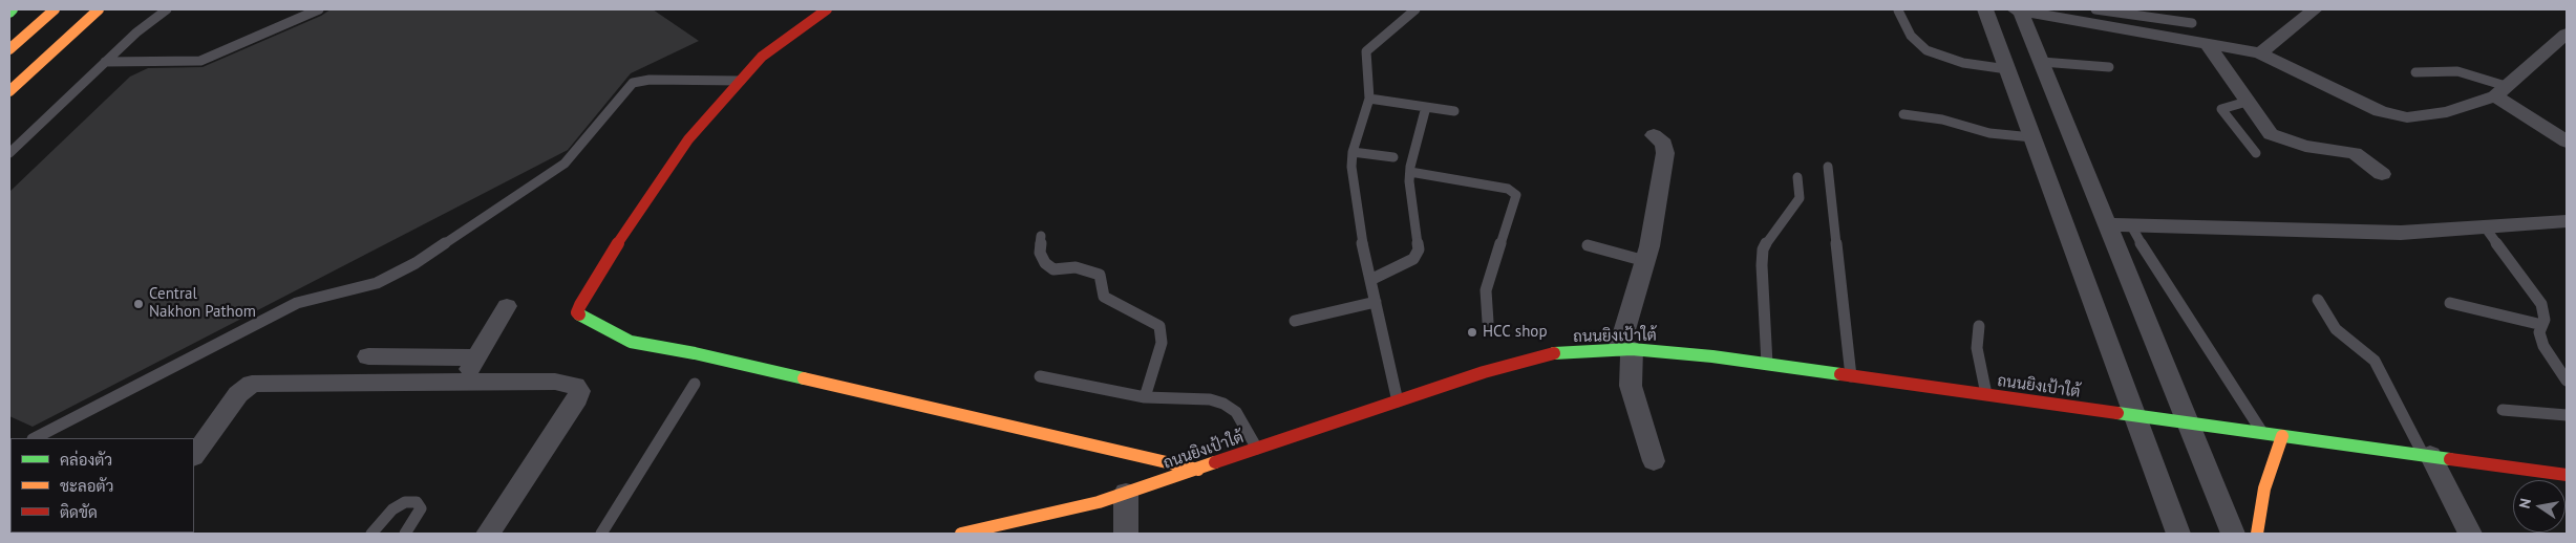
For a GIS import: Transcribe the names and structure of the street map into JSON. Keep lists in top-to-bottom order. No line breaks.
{"streets":{"main road":["ถนนยิงเป้าใต้"]},"places":["Central Nakhon Pathom","HCC shop"],"legend":["คล่องตัว","ชะลอตัว","ติดขัด"],"north":"left"}
